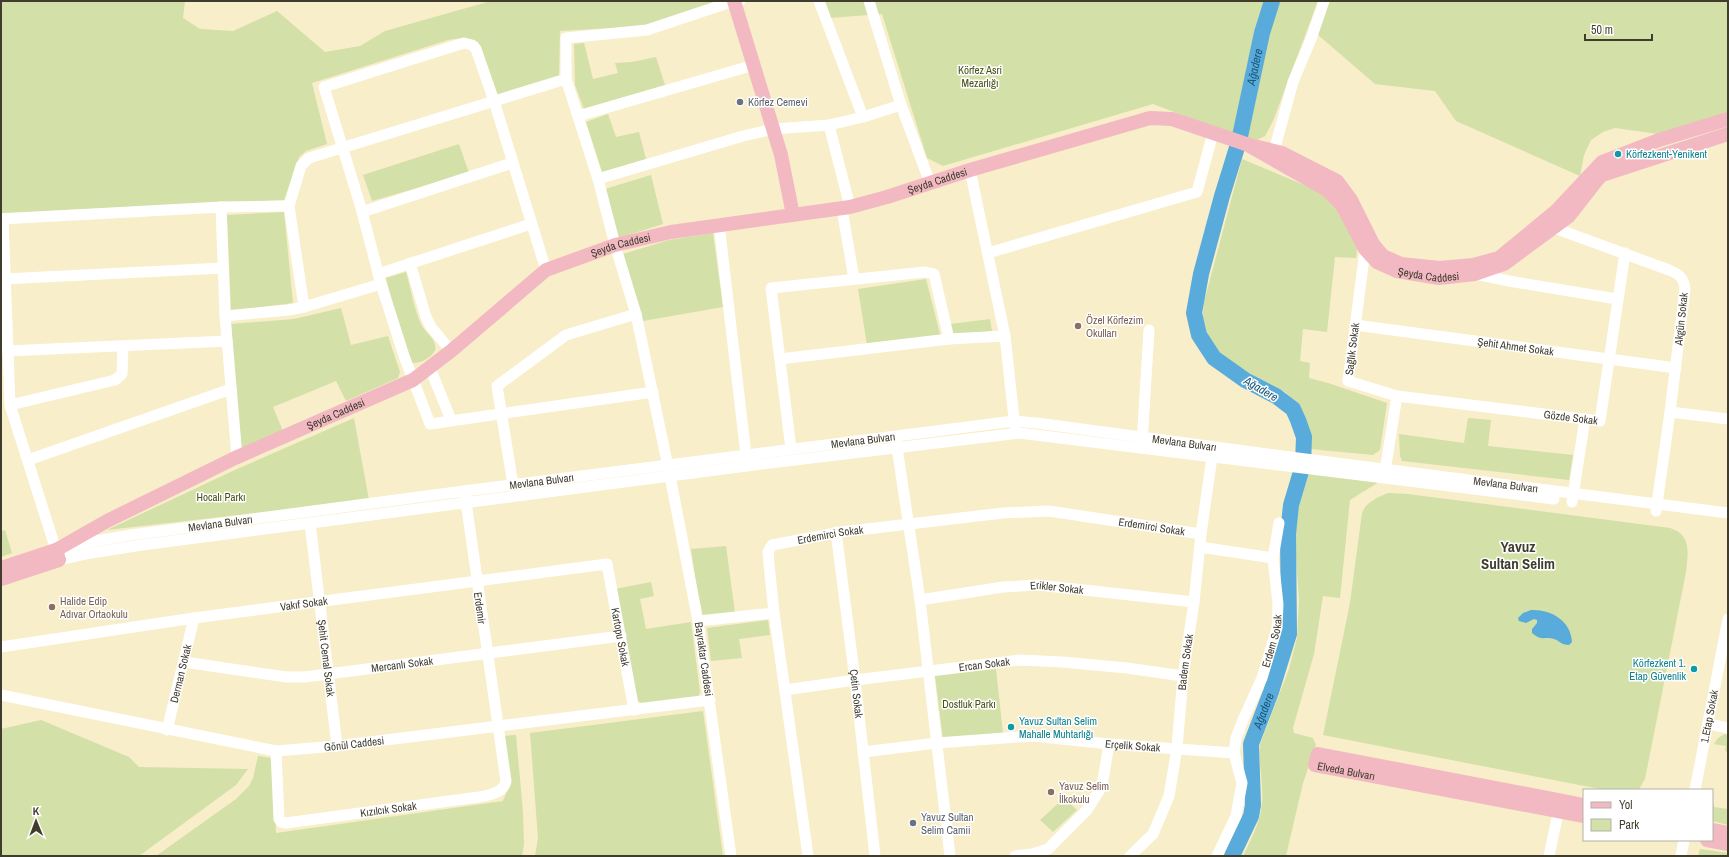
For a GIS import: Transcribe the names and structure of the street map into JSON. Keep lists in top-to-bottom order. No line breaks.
{"streets":{"main road":["Şeyda Caddesi","Mevlana Bulvarı","Elveda Bulvarı"],"street":["Akgün Sokak","Şehit Ahmet Sokak","Sağlık Sokak","Gözde Sokak","Erdemirci Sokak","Erikler Sokak","Vakıf Sokak","Erdemir","Kartopu Sokak","Erdem Sokak","Şehit Cemal Sokak","Bayraktar Caddesi","Badem Sokak","Mercanlı Sokak","Ercan Sokak","Derman Sokak","Çetin Sokak","1.Etap Sokak","Gönül Caddesi","Erçelik Sokak","Kızılcık Sokak"]},"crossings":[["Şeyda Caddesi","Akgün Sokak"],["Şeyda Caddesi","Sağlık Sokak"],["Şeyda Caddesi","Mevlana Bulvarı"],["Şeyda Caddesi","Bayraktar Caddesi"],["Akgün Sokak","Şehit Ahmet Sokak"],["Akgün Sokak","Gözde Sokak"],["Akgün Sokak","Mevlana Bulvarı"],["Şehit Ahmet Sokak","Sağlık Sokak"],["Şehit Ahmet Sokak","Gözde Sokak"],["Sağlık Sokak","Gözde Sokak"],["Mevlana Bulvarı","Erdemir"],["Mevlana Bulvarı","Şehit Cemal Sokak"],["Mevlana Bulvarı","Bayraktar Caddesi"],["Mevlana Bulvarı","Badem Sokak"],["Erdemirci Sokak","Badem Sokak"],["Erdemirci Sokak","Ercan Sokak"],["Erdemirci Sokak","Çetin Sokak"],["Erikler Sokak","Badem Sokak"],["Vakıf Sokak","Erdemir"],["Vakıf Sokak","Kartopu Sokak"],["Vakıf Sokak","Şehit Cemal Sokak"],["Vakıf Sokak","Derman Sokak"],["Erdemir","Mercanlı Sokak"],["Erdemir","Gönül Caddesi"],["Erdemir","Kızılcık Sokak"],["Kartopu Sokak","Mercanlı Sokak"],["Kartopu Sokak","Gönül Caddesi"],["Erdem Sokak","Erçelik Sokak"],["Şehit Cemal Sokak","Mercanlı Sokak"],["Şehit Cemal Sokak","Gönül Caddesi"],["Bayraktar Caddesi","Gönül Caddesi"],["Badem Sokak","Ercan Sokak"],["Badem Sokak","Erçelik Sokak"],["Mercanlı Sokak","Derman Sokak"],["Ercan Sokak","Çetin Sokak"],["Derman Sokak","Gönül Caddesi"],["Çetin Sokak","Erçelik Sokak"],["Gönül Caddesi","Kızılcık Sokak"]],"districts":["Yavuz Sultan Selim"],"water":["Ağadere"],"parks":["Körfez Asri Mezarlığı","Hocalı Parkı","Dostluk Parkı"],"places":["Körfez Cemevi","Körfezkent-Yenikent","Özel Körfezim Okulları","Halide Edip Adıvar Ortaokulu","Körfezkent 1. Etap Güvenlik","Yavuz Sultan Selim Mahalle Muhtarlığı","Yavuz Selim İlkokulu","Yavuz Sultan Selim Camii"],"legend":["Yol","Park"],"scale_bar":"50 m","north":"top"}
